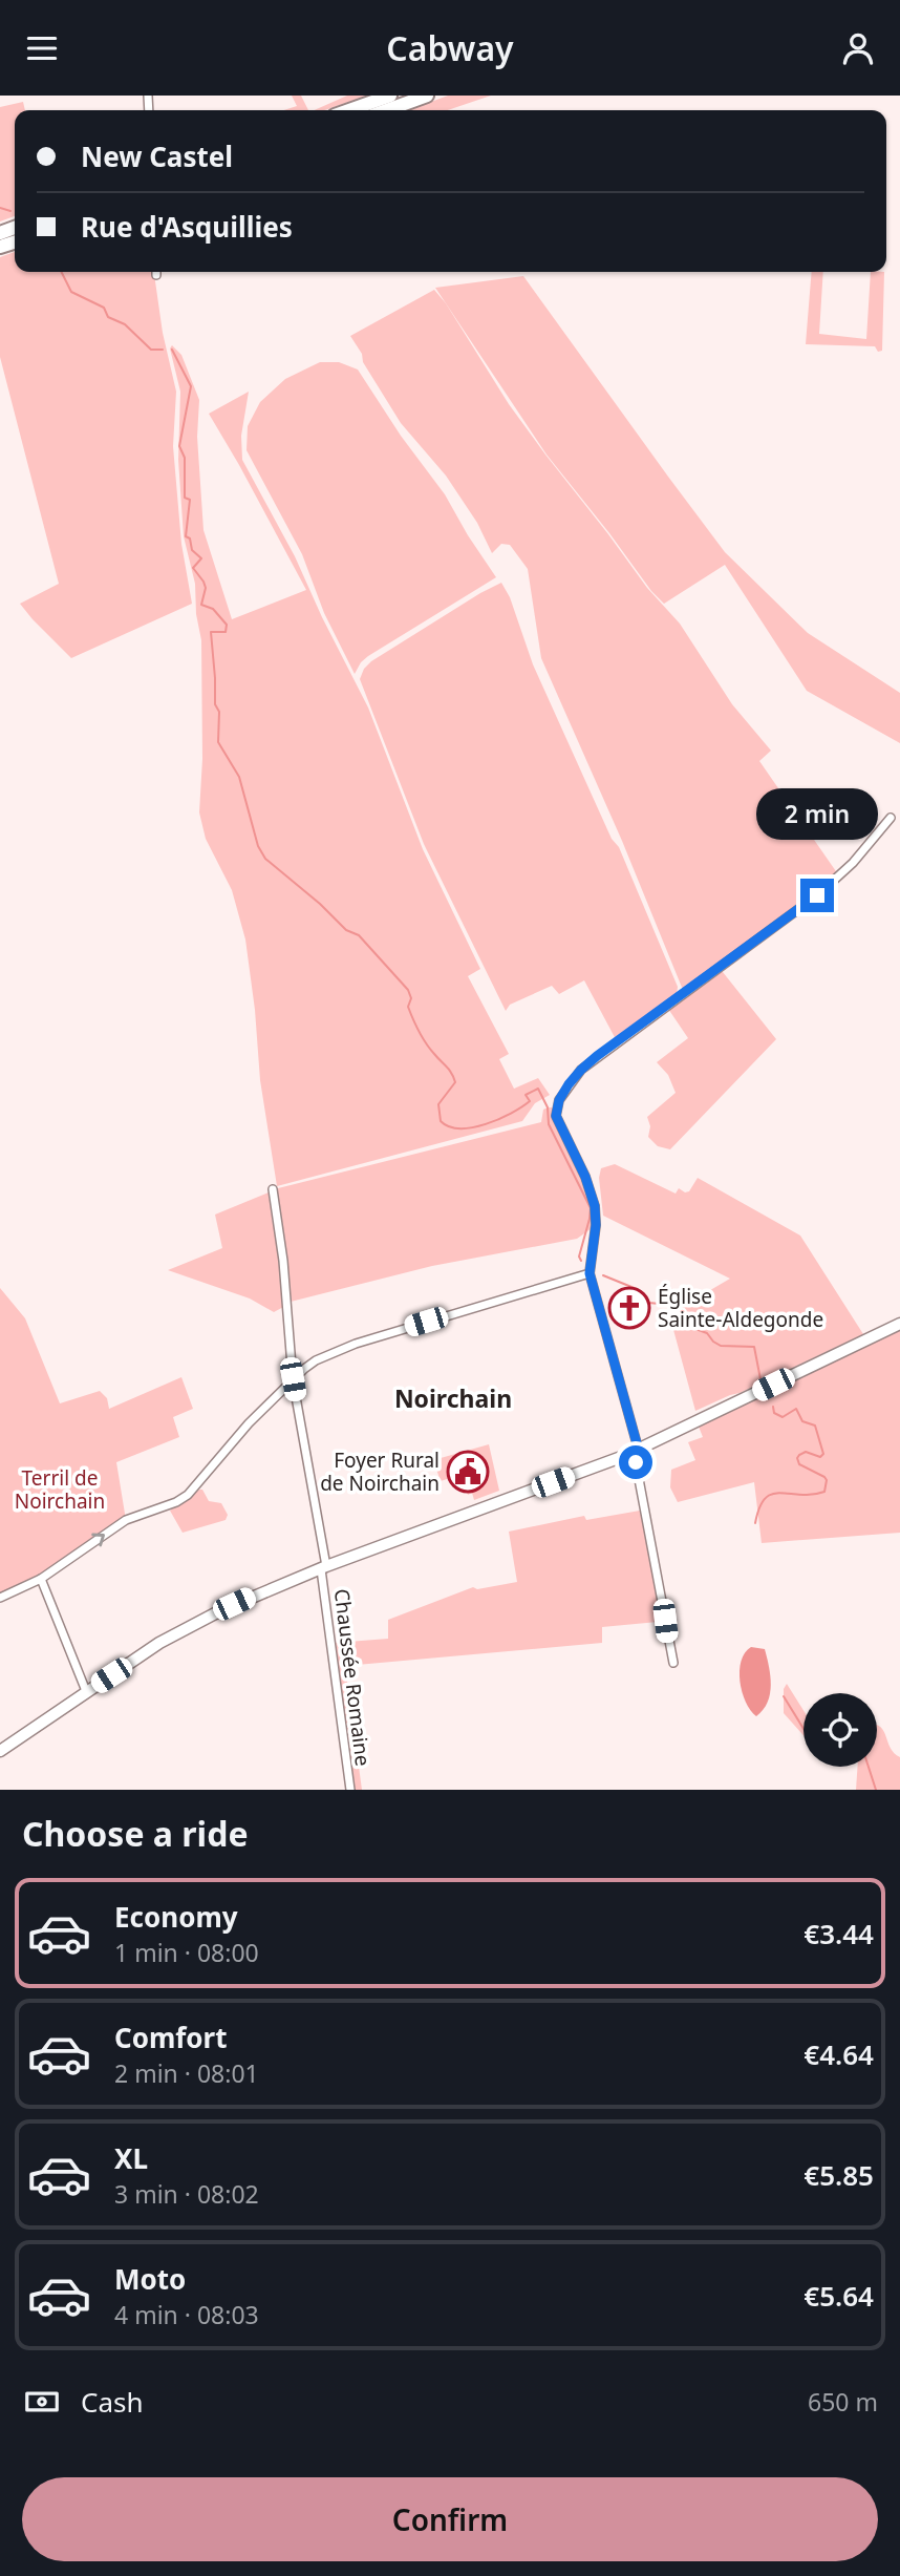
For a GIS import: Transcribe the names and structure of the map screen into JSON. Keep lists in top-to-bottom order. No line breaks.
{"streets":{"street":["Chaussée Romaine"]},"districts":["Noirchain"],"parks":["Terril de Noirchain"],"places":{"church":["Église Sainte-Aldegonde"],"public building":["Foyer Rural de Noirchain"]},"page":{"header":"Cabway","banner":["New Castel","Rue d'Asquillies"],"bubble":"2 min","heading":"Choose a ride","list":[{"name":"Economy","note":"1 min · 08:00","value":"€3.44"},{"name":"Comfort","note":"2 min · 08:01","value":"€4.64"},{"name":"XL","note":"3 min · 08:02","value":"€5.85"},{"name":"Moto","note":"4 min · 08:03","value":"€5.64"}],"pay":["Cash","650 m"],"buttons":"Confirm"}}
